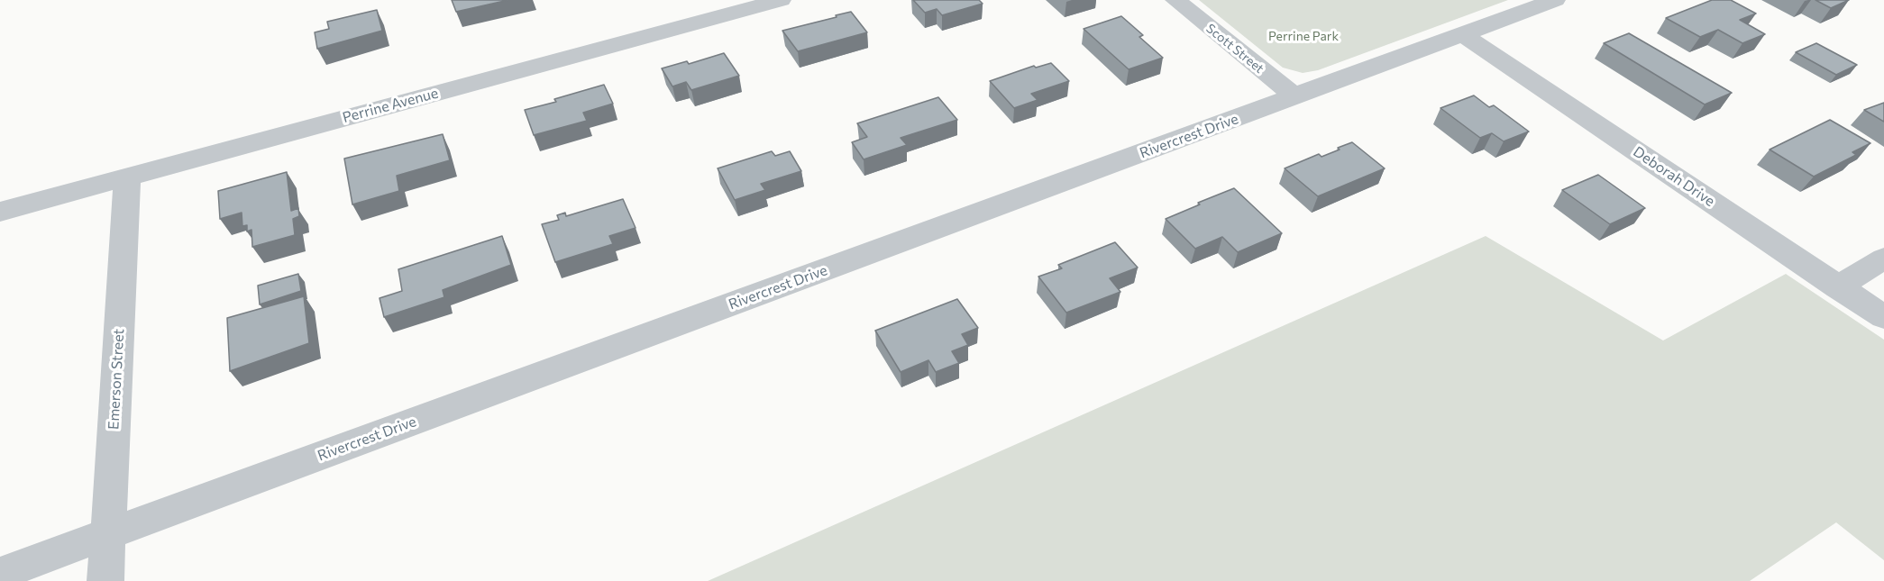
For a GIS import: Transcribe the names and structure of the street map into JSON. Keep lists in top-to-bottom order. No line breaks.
{"streets":{"street":["Scott Street","Perrine Avenue","Rivercrest Drive","Deborah Drive","Emerson Street"]},"crossings":[["Scott Street","Rivercrest Drive"],["Perrine Avenue","Emerson Street"],["Rivercrest Drive","Deborah Drive"],["Rivercrest Drive","Emerson Street"]],"parks":["Perrine Park"]}
